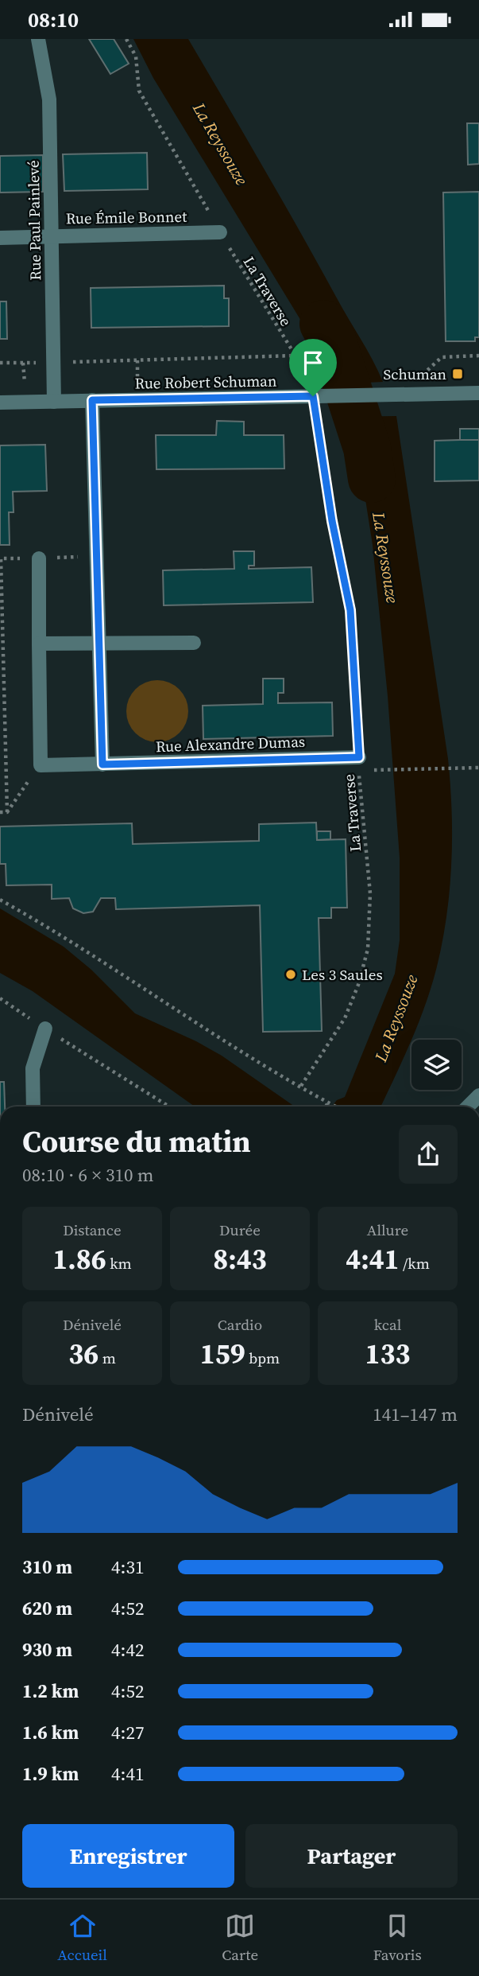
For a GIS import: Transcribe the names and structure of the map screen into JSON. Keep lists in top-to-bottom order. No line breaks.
{"streets":{"street":["Rue Émile Bonnet","Rue Paul Painlevé","Rue Robert Schuman","Rue Alexandre Dumas"],"path":["La Traverse"]},"crossings":[["Rue Émile Bonnet","Rue Paul Painlevé"],["Rue Émile Bonnet","La Traverse"],["Rue Paul Painlevé","Rue Robert Schuman"],["La Traverse","Rue Robert Schuman"],["La Traverse","Rue Alexandre Dumas"]],"water":["La Reyssouze"],"places":{"transit":["Schuman"],"other":["Les 3 Saules"]},"page":{"status":"08:10","heading":["Course du matin","08:10 · 6 × 310 m"],"stats":[["Distance","1.86 km"],["Durée","8:43"],["Allure","4:41 /km"],["Dénivelé","36 m"],["Cardio","159 bpm"],["kcal","133"]],"chart":["Dénivelé","141–147 m"],"list":[{"name":"310 m","note":"4:31"},{"name":"620 m","note":"4:52"},{"name":"930 m","note":"4:42"},{"name":"1.2 km","note":"4:52"},{"name":"1.6 km","note":"4:27"},{"name":"1.9 km","note":"4:41"}],"buttons":["Enregistrer","Partager"],"tabs":["Accueil","Carte","Favoris"]}}
